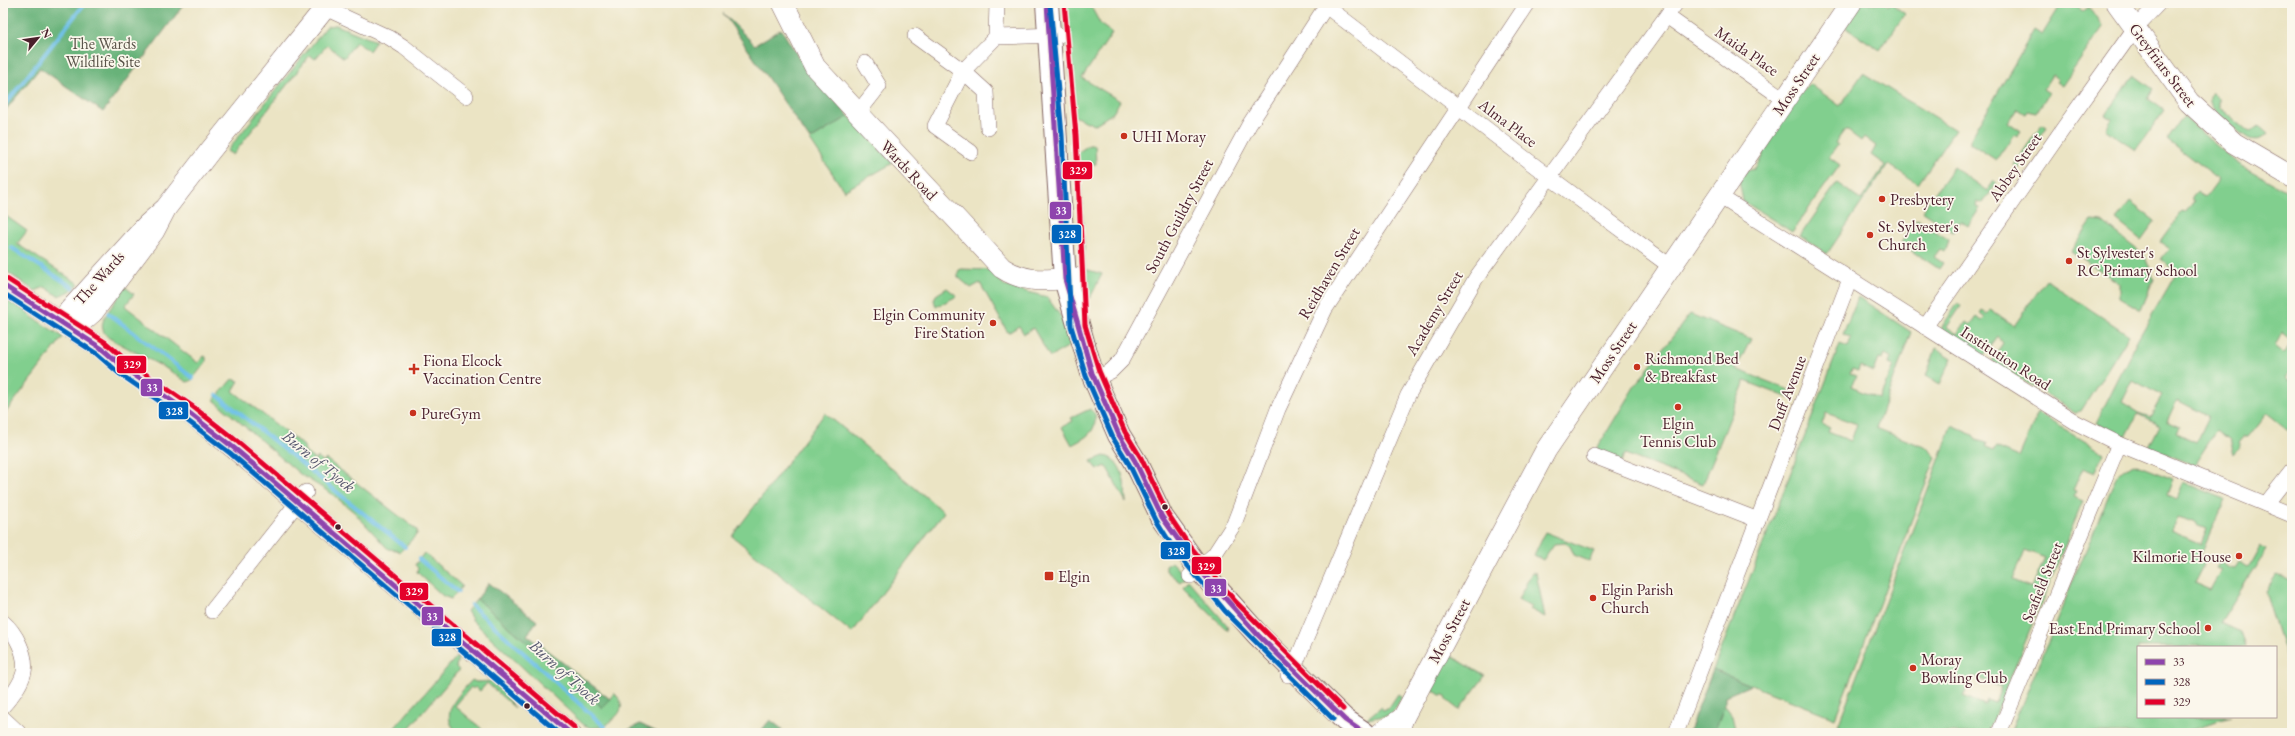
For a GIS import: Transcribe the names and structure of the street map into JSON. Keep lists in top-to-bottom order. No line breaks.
{"streets":{"street":["Maida Place","Greyfriars Street","Moss Street","Alma Place","Abbey Street","Wards Road","South Guildry Street","Reidhaven Street","The Wards","Academy Street","Institution Road","Duff Avenue","Seafield Street"]},"crossings":[["Maida Place","Moss Street"],["Maida Place","Academy Street"],["Greyfriars Street","Abbey Street"],["Moss Street","Alma Place"],["Moss Street","Institution Road"],["Alma Place","South Guildry Street"],["Alma Place","Reidhaven Street"],["Alma Place","Academy Street"],["Abbey Street","Institution Road"],["Institution Road","Duff Avenue"],["Institution Road","Seafield Street"]],"water":["Burn of Tyock"],"parks":["The Wards Wildlife Site"],"places":{"other":["UHI Moray","Presbytery","St. Sylvester's Church","St Sylvester's RC Primary School","Elgin Community Fire Station","Richmond Bed & Breakfast","Elgin Tennis Club","PureGym","Kilmorie House","Elgin Parish Church","East End Primary School","Moray Bowling Club"],"health":["Fiona Elcock Vaccination Centre"],"transit":["Elgin"]},"lines":["transit line 33","transit line 329","transit line 328"],"legend":["33","328","329"],"north":"top right"}
